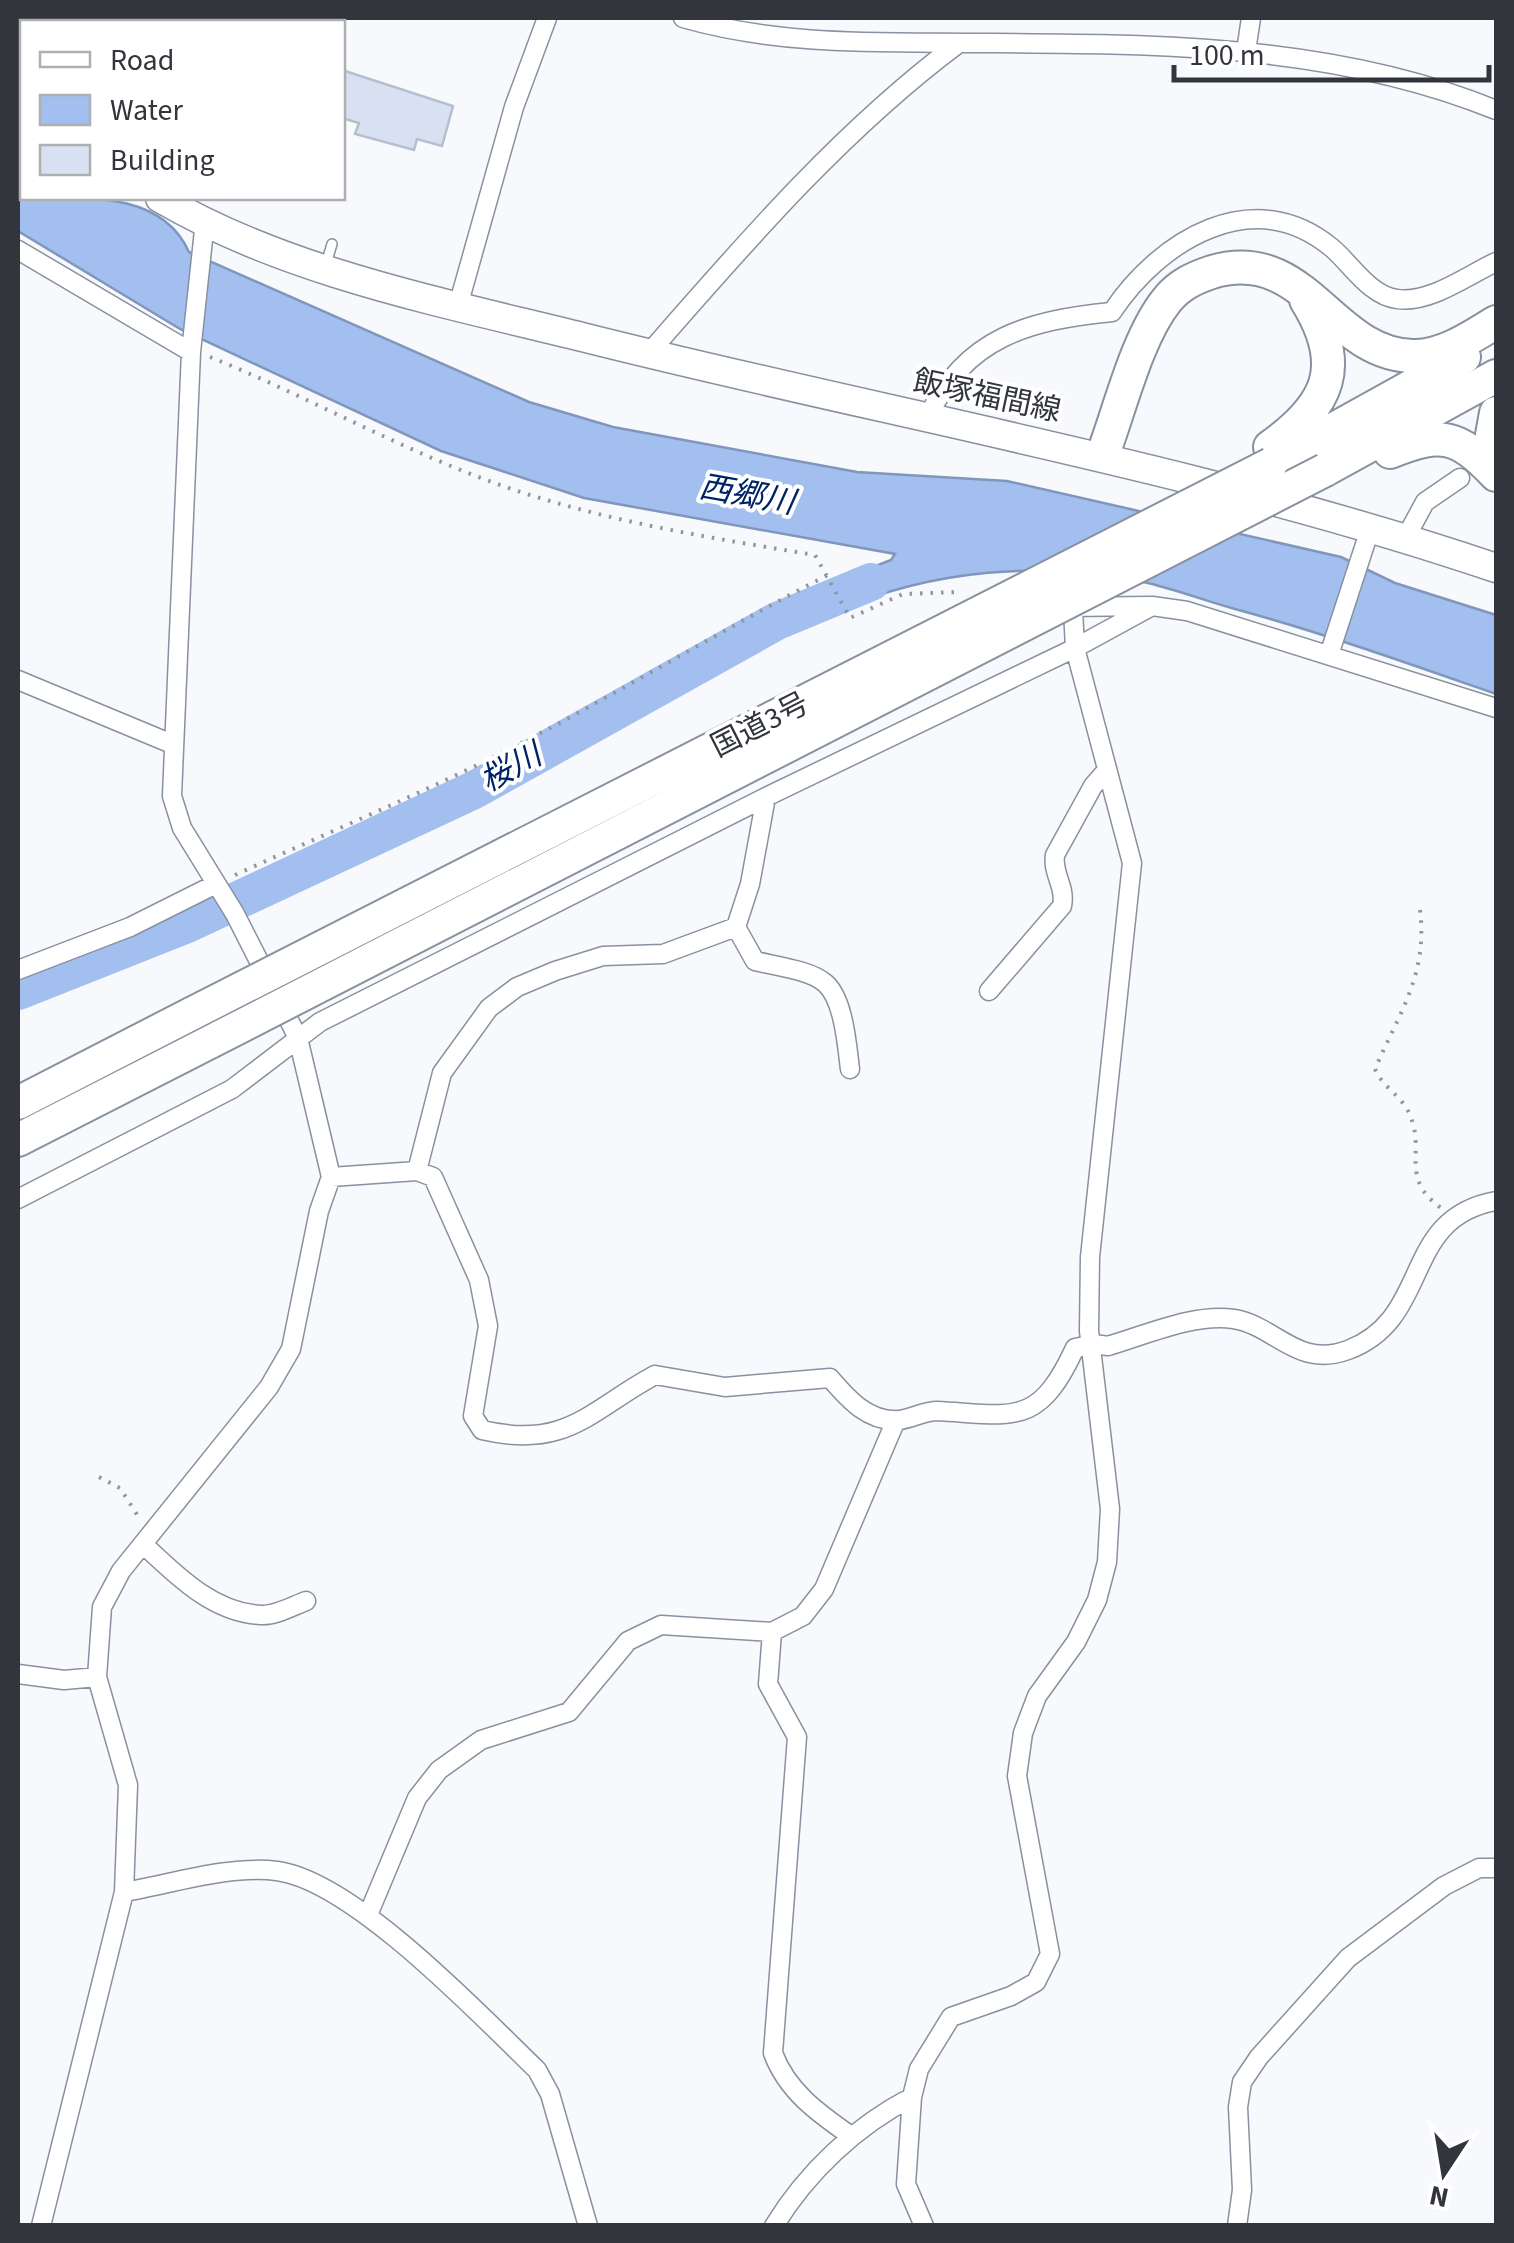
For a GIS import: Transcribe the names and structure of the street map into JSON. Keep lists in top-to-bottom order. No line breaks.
{"streets":{"highway":["国道3号"],"main road":["飯塚福間線"]},"water":["西郷川","桜川"],"legend":["Road","Water","Building"],"scale_bar":"100 m","north":"bottom"}
